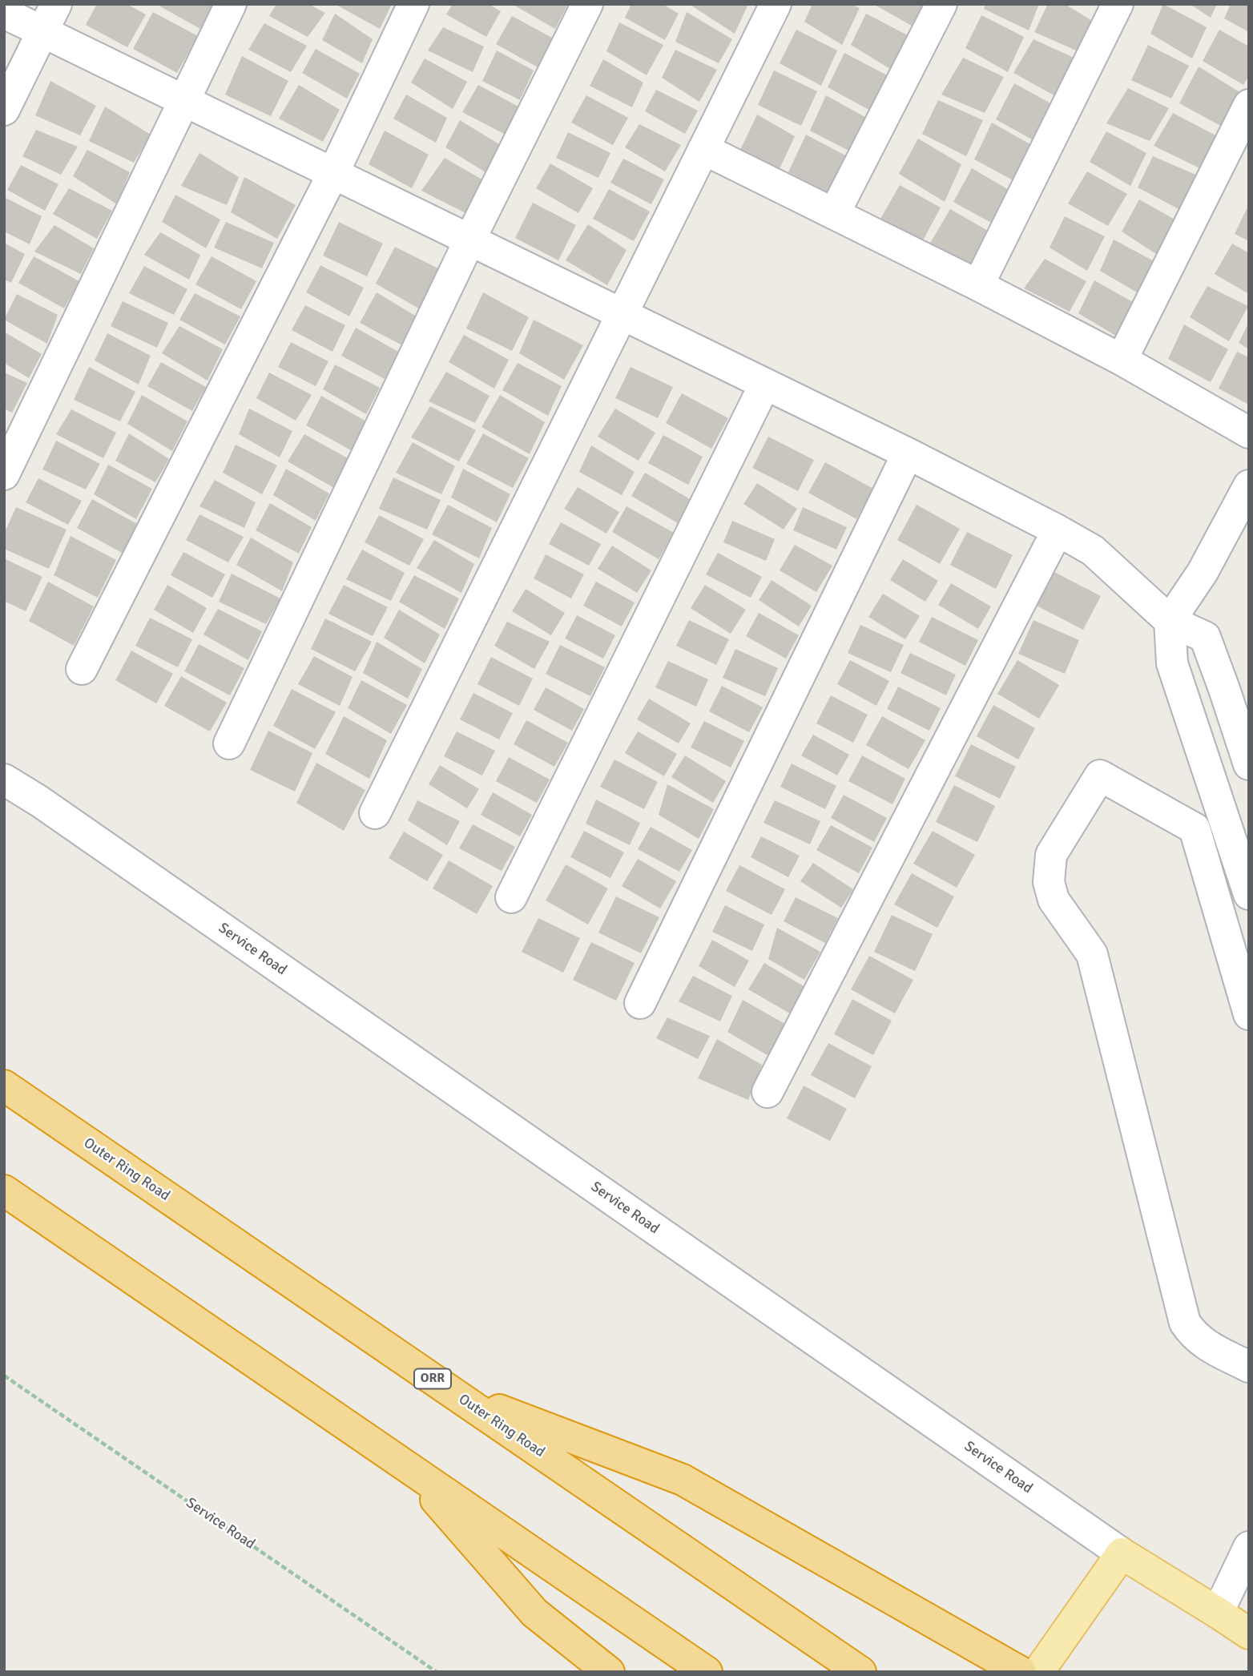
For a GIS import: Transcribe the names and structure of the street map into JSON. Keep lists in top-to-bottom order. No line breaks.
{"streets":{"highway":["Outer Ring Road","ORR"],"main road":["Service Road"]}}
